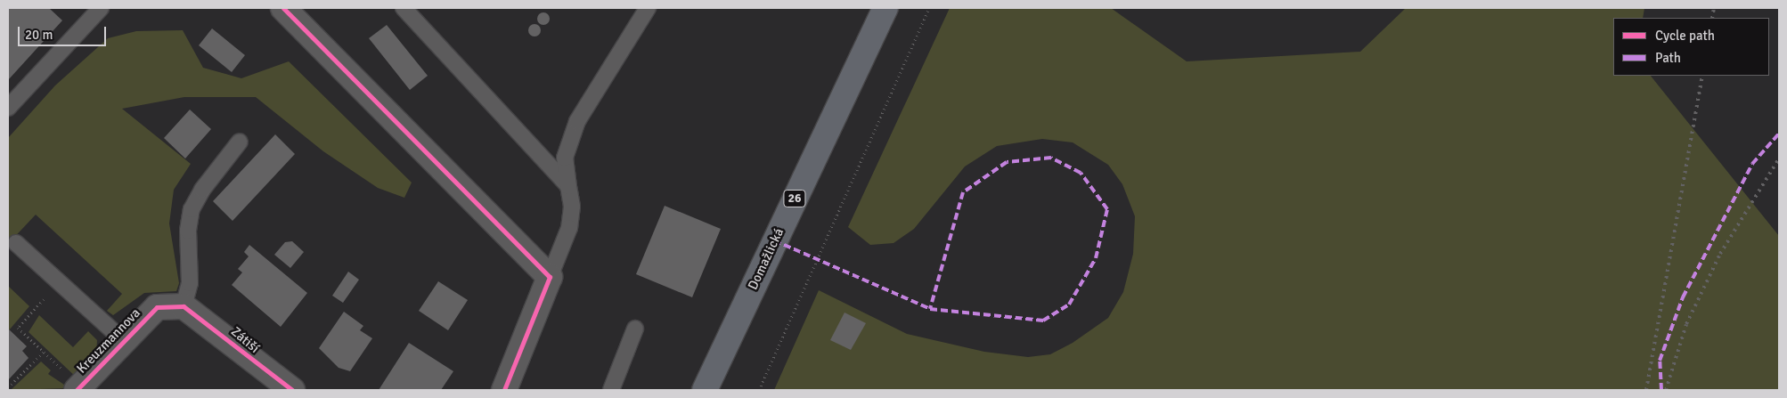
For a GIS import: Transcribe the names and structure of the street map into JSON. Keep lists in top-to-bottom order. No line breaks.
{"streets":{"main road":["26","Domažlická"],"street":["Zátiší","Kreuzmannova"]},"crossings":[["Zátiší","Kreuzmannova"]],"legend":["Cycle path","Path"],"scale_bar":"20 m"}
